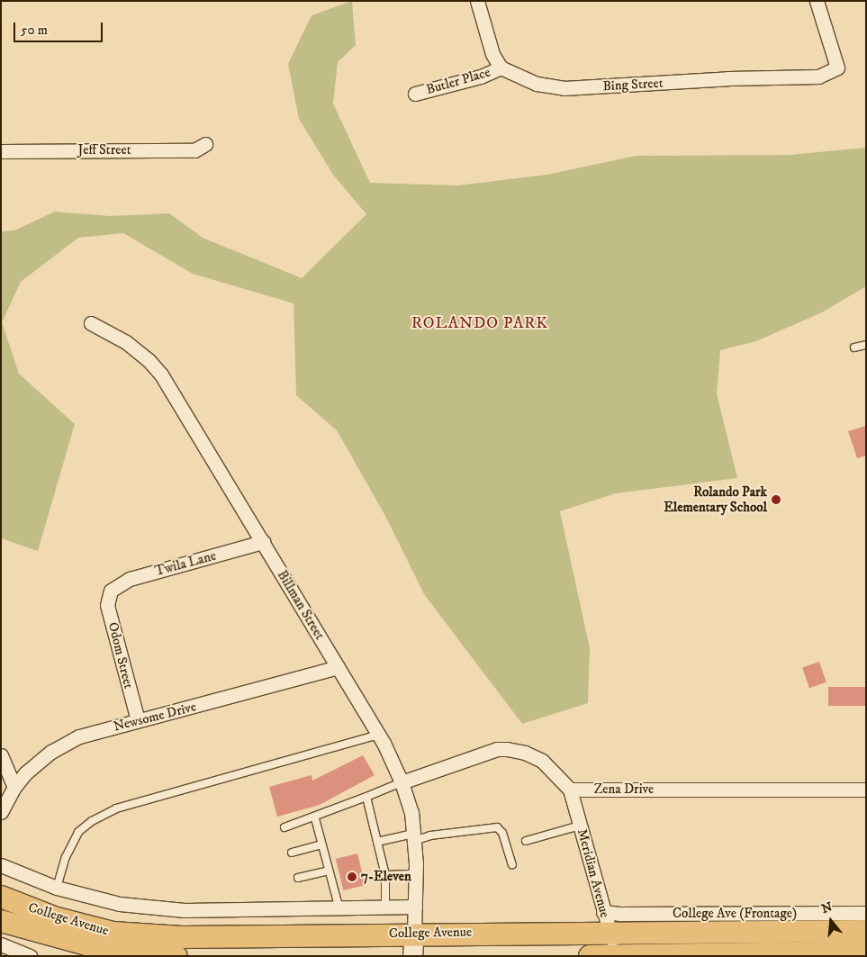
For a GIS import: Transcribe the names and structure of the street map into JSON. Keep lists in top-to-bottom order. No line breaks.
{"streets":{"main road":["College Avenue"],"street":["Butler Place","Bing Street","Jeff Street","Twila Lane","Billman Street","Odom Street","Newsome Drive","Zena Drive","Meridian Avenue","College Ave (Frontage)"]},"crossings":[["Butler Place","Bing Street"],["Twila Lane","Billman Street"],["Twila Lane","Odom Street"],["Billman Street","Newsome Drive"],["Billman Street","College Avenue"],["Odom Street","Newsome Drive"],["Zena Drive","Meridian Avenue"],["Meridian Avenue","College Ave (Frontage)"],["Meridian Avenue","College Avenue"]],"districts":["ROLANDO PARK"],"places":["Rolando Park Elementary School","7-Eleven"],"scale_bar":"50 m","north":"top"}
